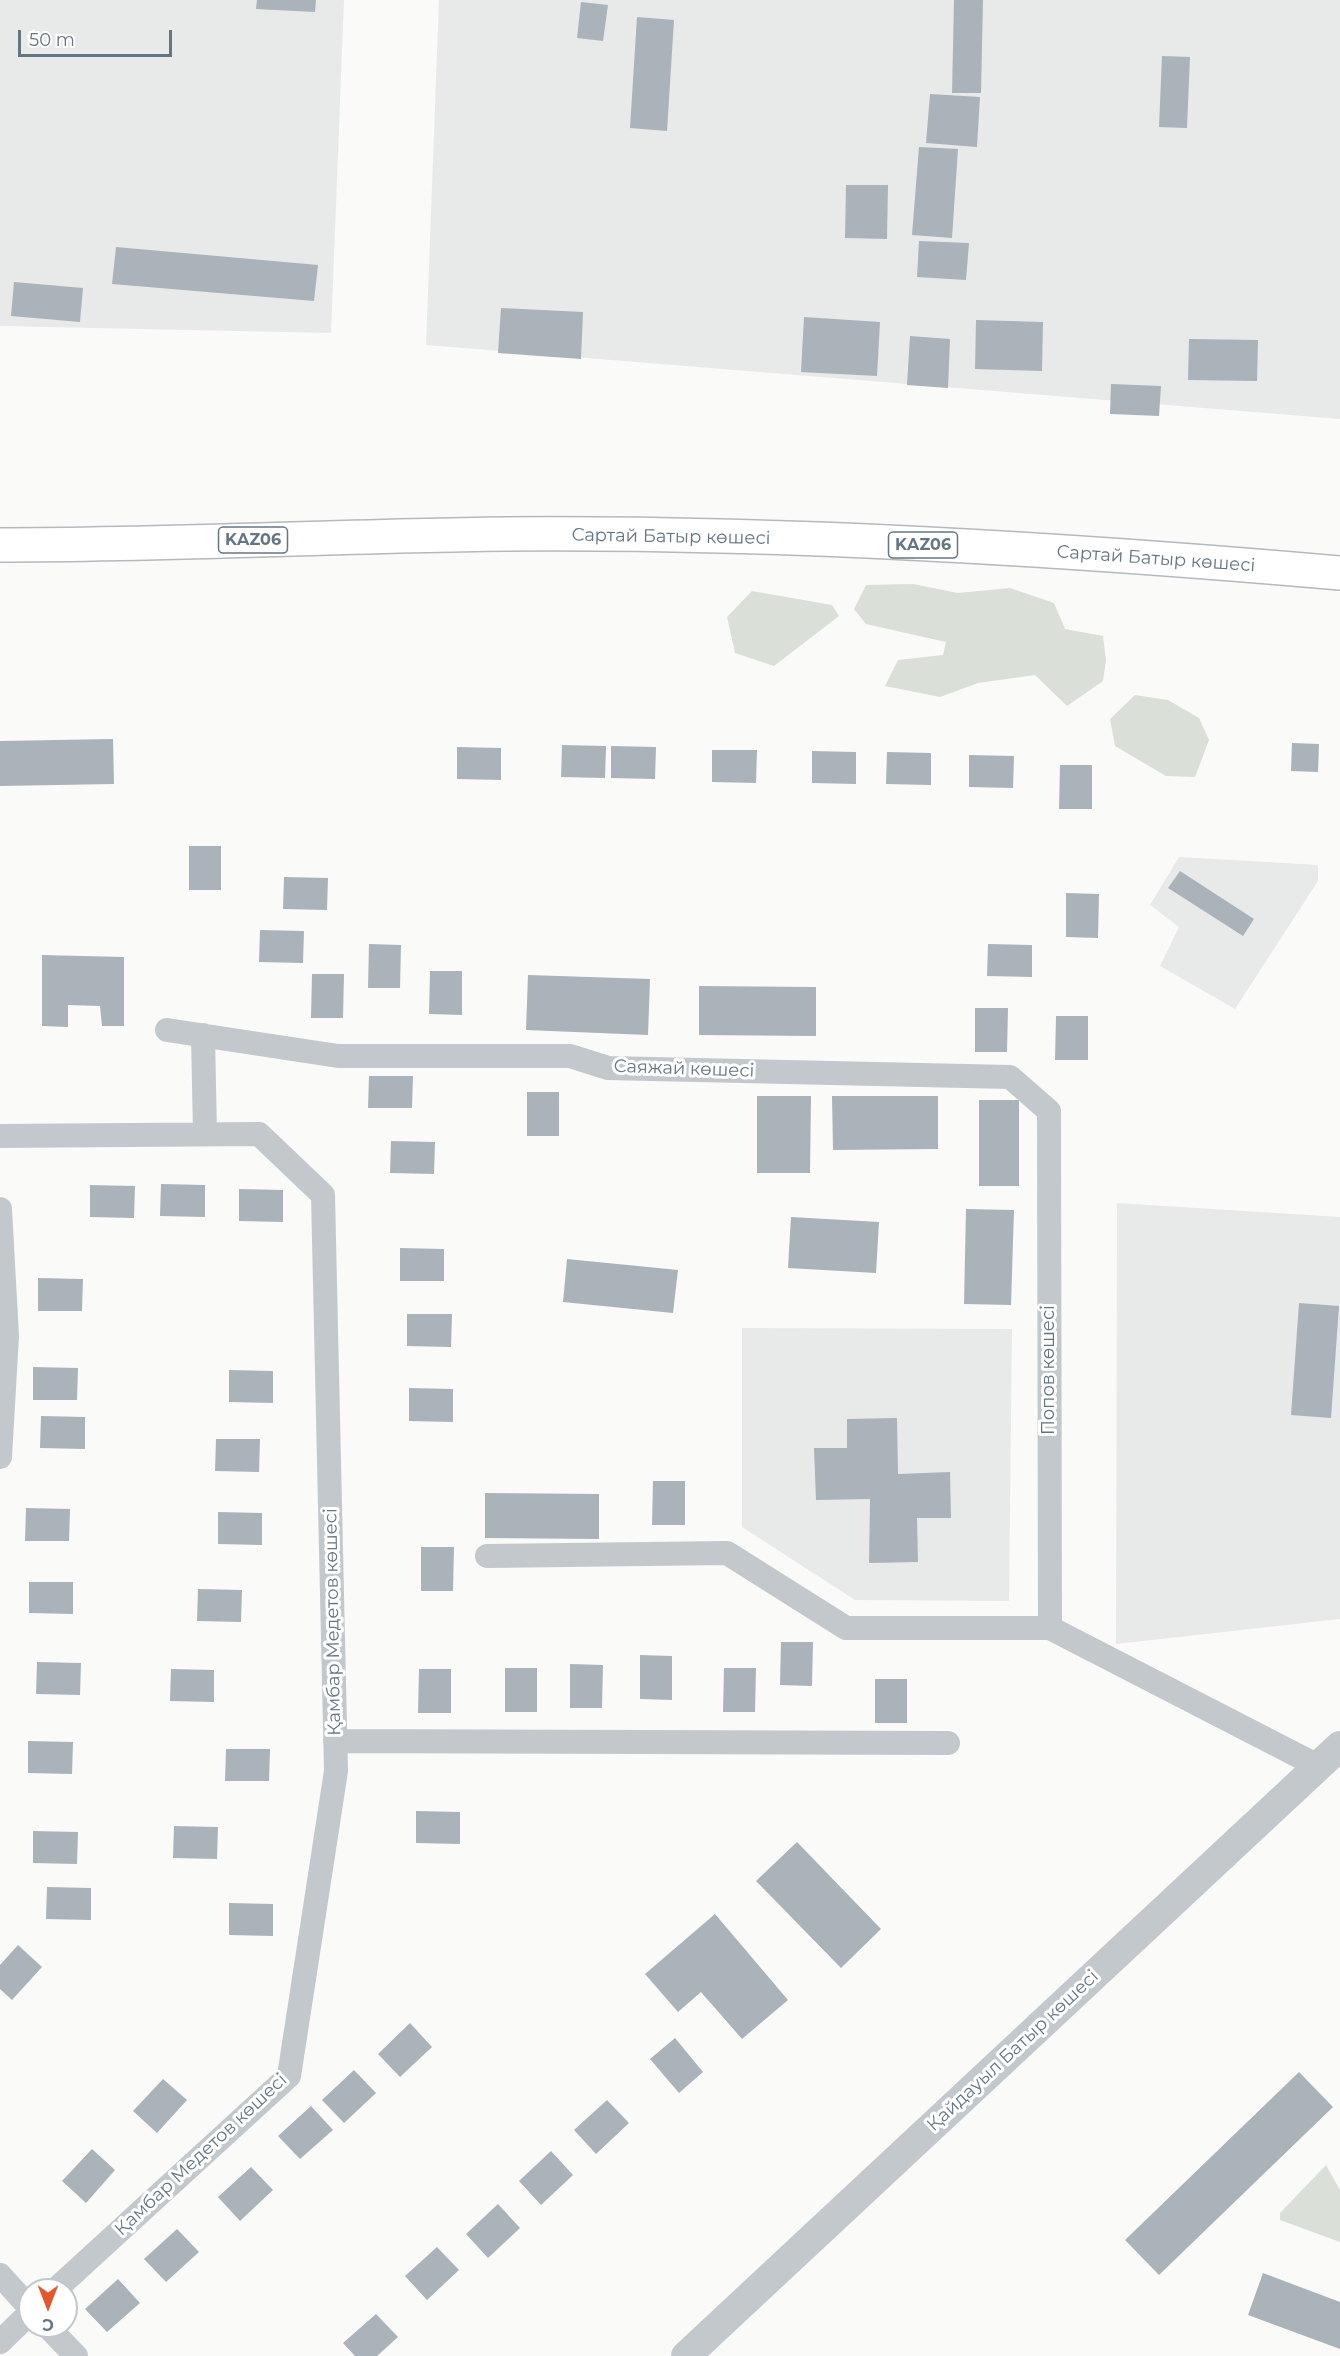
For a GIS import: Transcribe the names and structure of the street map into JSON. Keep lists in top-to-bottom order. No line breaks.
{"streets":{"highway":["Сартай Батыр көшесі","KАZ06"],"street":["Саяжай көшесі","Попов көшесі","Қамбар Медетов көшесі","Қайдауыл Батыр көшесі"]},"crossings":[["Саяжай көшесі","Попов көшесі"]],"scale_bar":"50 m","north":"bottom"}
